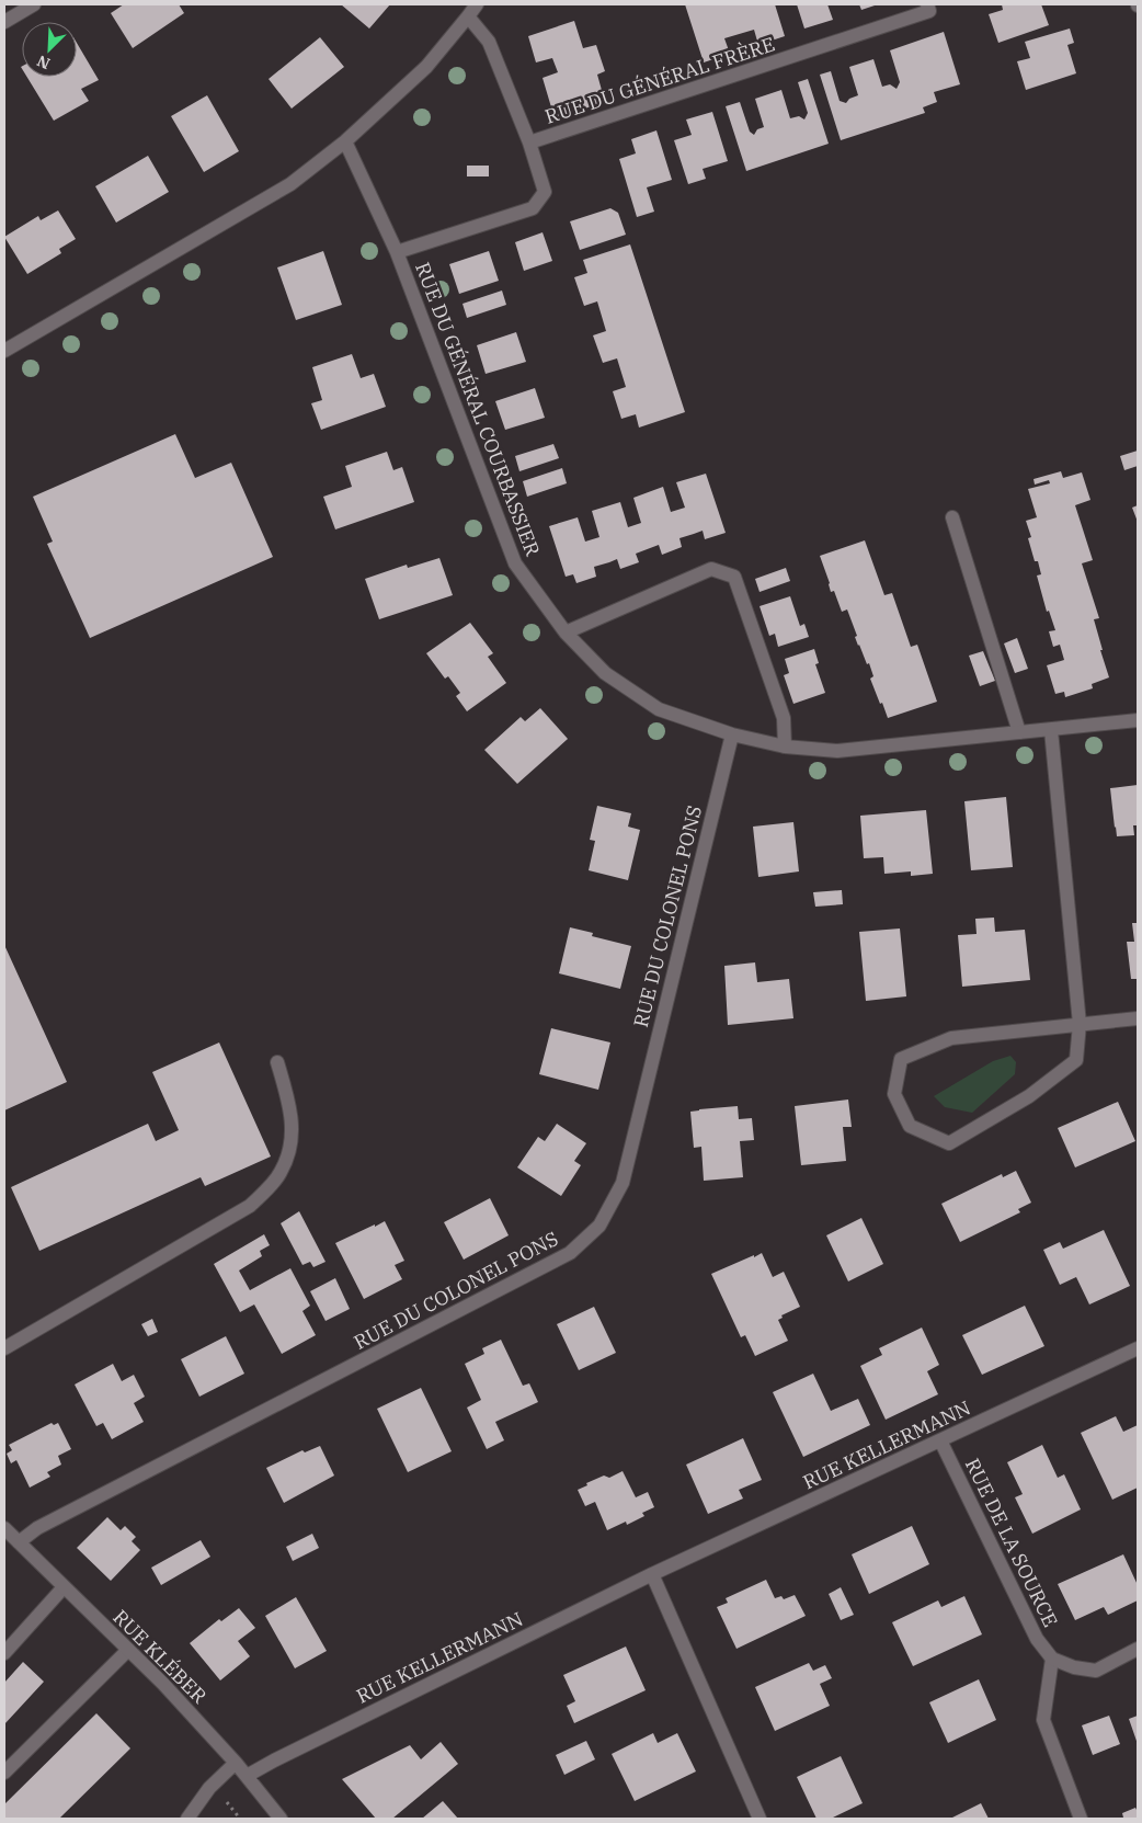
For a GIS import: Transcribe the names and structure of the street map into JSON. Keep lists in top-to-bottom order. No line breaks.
{"streets":{"street":["RUE DU GÉNÉRAL FRÈRE","RUE DU GÉNÉRAL COURBASSIER","RUE DU COLONEL PONS","RUE KELLERMANN","RUE DE LA SOURCE","RUE KLÉBER"]},"crossings":[["RUE DU GÉNÉRAL FRÈRE","RUE DU GÉNÉRAL COURBASSIER"],["RUE DU GÉNÉRAL COURBASSIER","RUE DU COLONEL PONS"],["RUE DU COLONEL PONS","RUE KLÉBER"],["RUE KELLERMANN","RUE DE LA SOURCE"],["RUE KELLERMANN","RUE KLÉBER"]],"north":"bottom left"}
